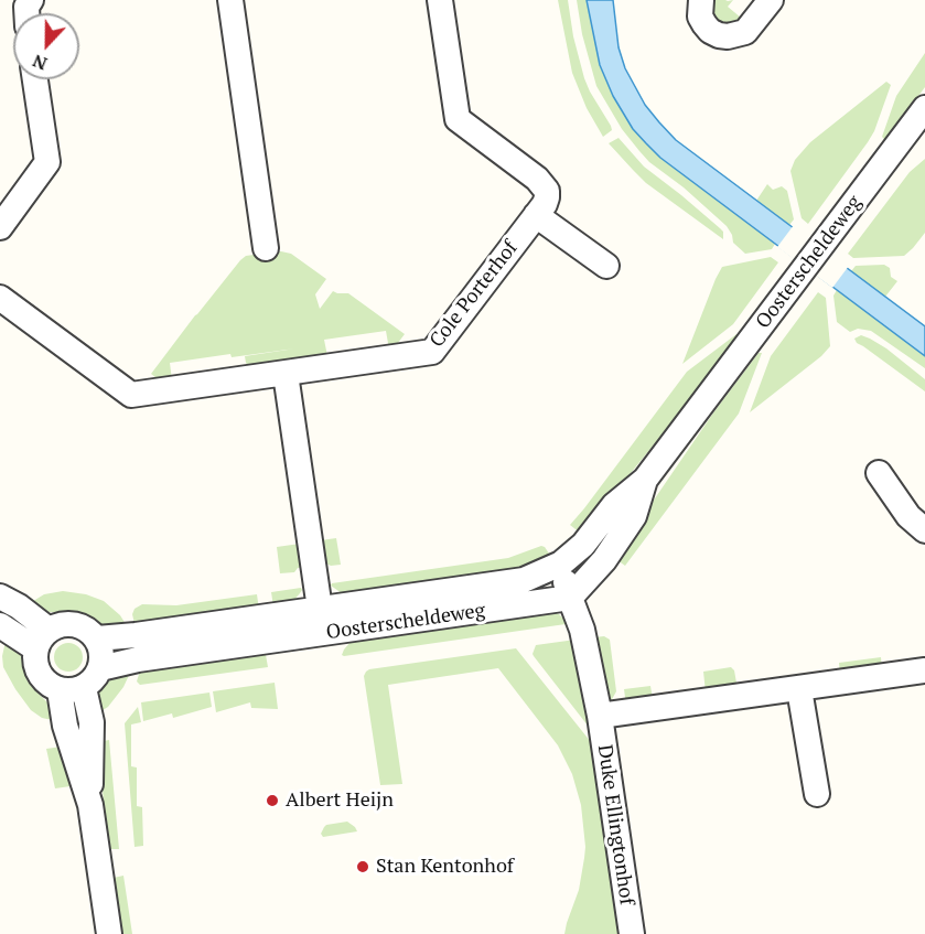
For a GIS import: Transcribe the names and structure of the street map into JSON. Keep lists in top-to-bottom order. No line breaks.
{"streets":{"street":["Oosterscheldeweg","Cole Porterhof","Duke Ellingtonhof"]},"crossings":[["Oosterscheldeweg","Duke Ellingtonhof"]],"places":["Albert Heijn","Stan Kentonhof"],"north":"bottom"}
